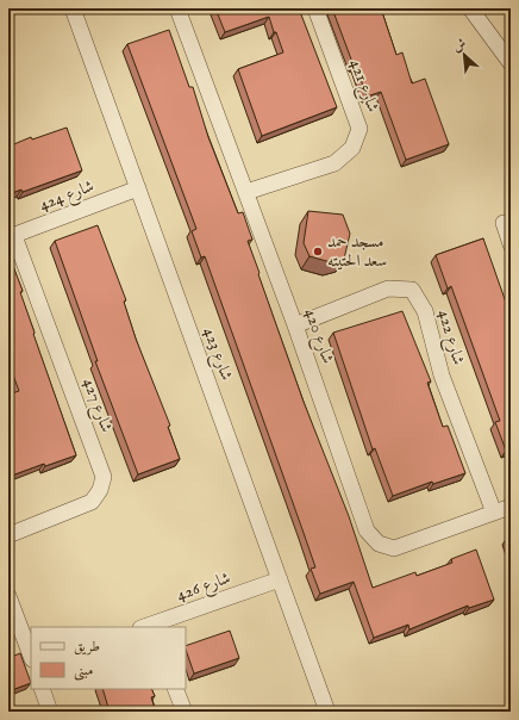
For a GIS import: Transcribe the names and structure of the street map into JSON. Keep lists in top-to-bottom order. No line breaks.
{"streets":{"street":["شارع 421","شارع 424","شارع 420","شارع 422","شارع 423","شارع 427","شارع 426"]},"crossings":[["شارع 421","شارع 420"],["شارع 424","شارع 423"],["شارع 424","شارع 427"],["شارع 420","شارع 422"],["شارع 423","شارع 426"]],"places":["مسجد حمد سعد الحتيته"],"legend":["طريق","مبنى"],"north":"top left"}
